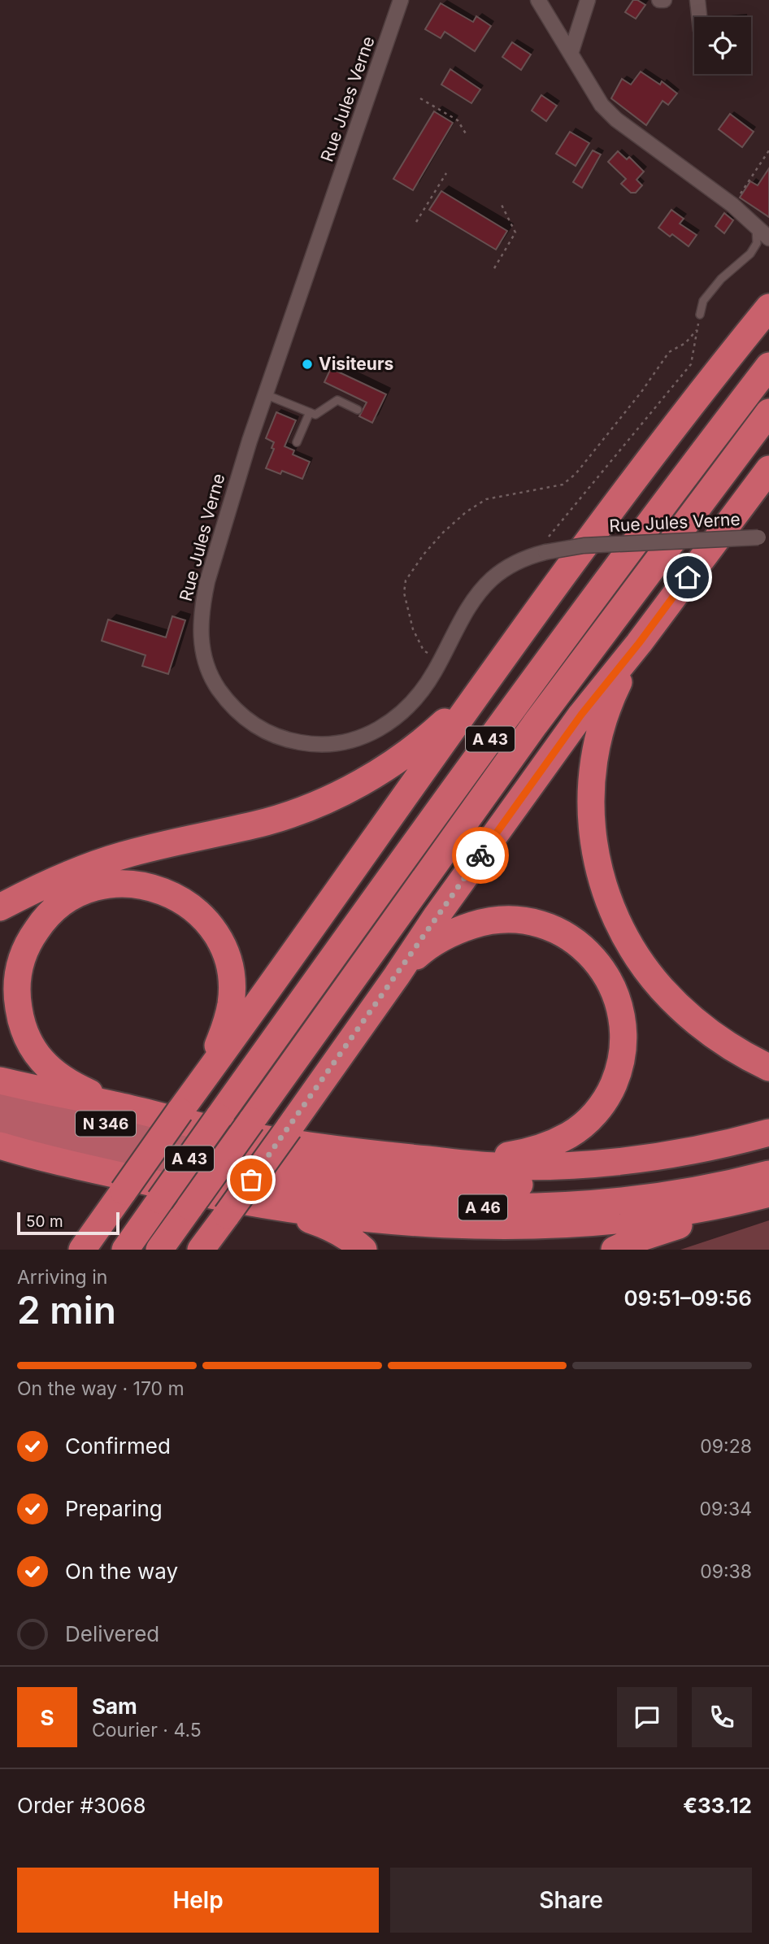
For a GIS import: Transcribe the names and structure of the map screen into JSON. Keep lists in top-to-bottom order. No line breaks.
{"streets":{"highway":["A 43","N 346","A 46"],"street":["Rue Jules Verne"]},"crossings":[["N 346","A 46"]],"places":["Visiteurs"],"scale_bar":"50 m","page":{"scale":"50 m","heading":["2 min","Arriving in","09:51–09:56"],"panel":["Sam","Courier · 4.5","Order #3068","€33.12"],"bar":"On the way · 170 m","list":[["Confirmed","09:28"],["Preparing","09:34"],["On the way","09:38"],"Delivered"],"round":"S","buttons":["Help","Share"]}}
